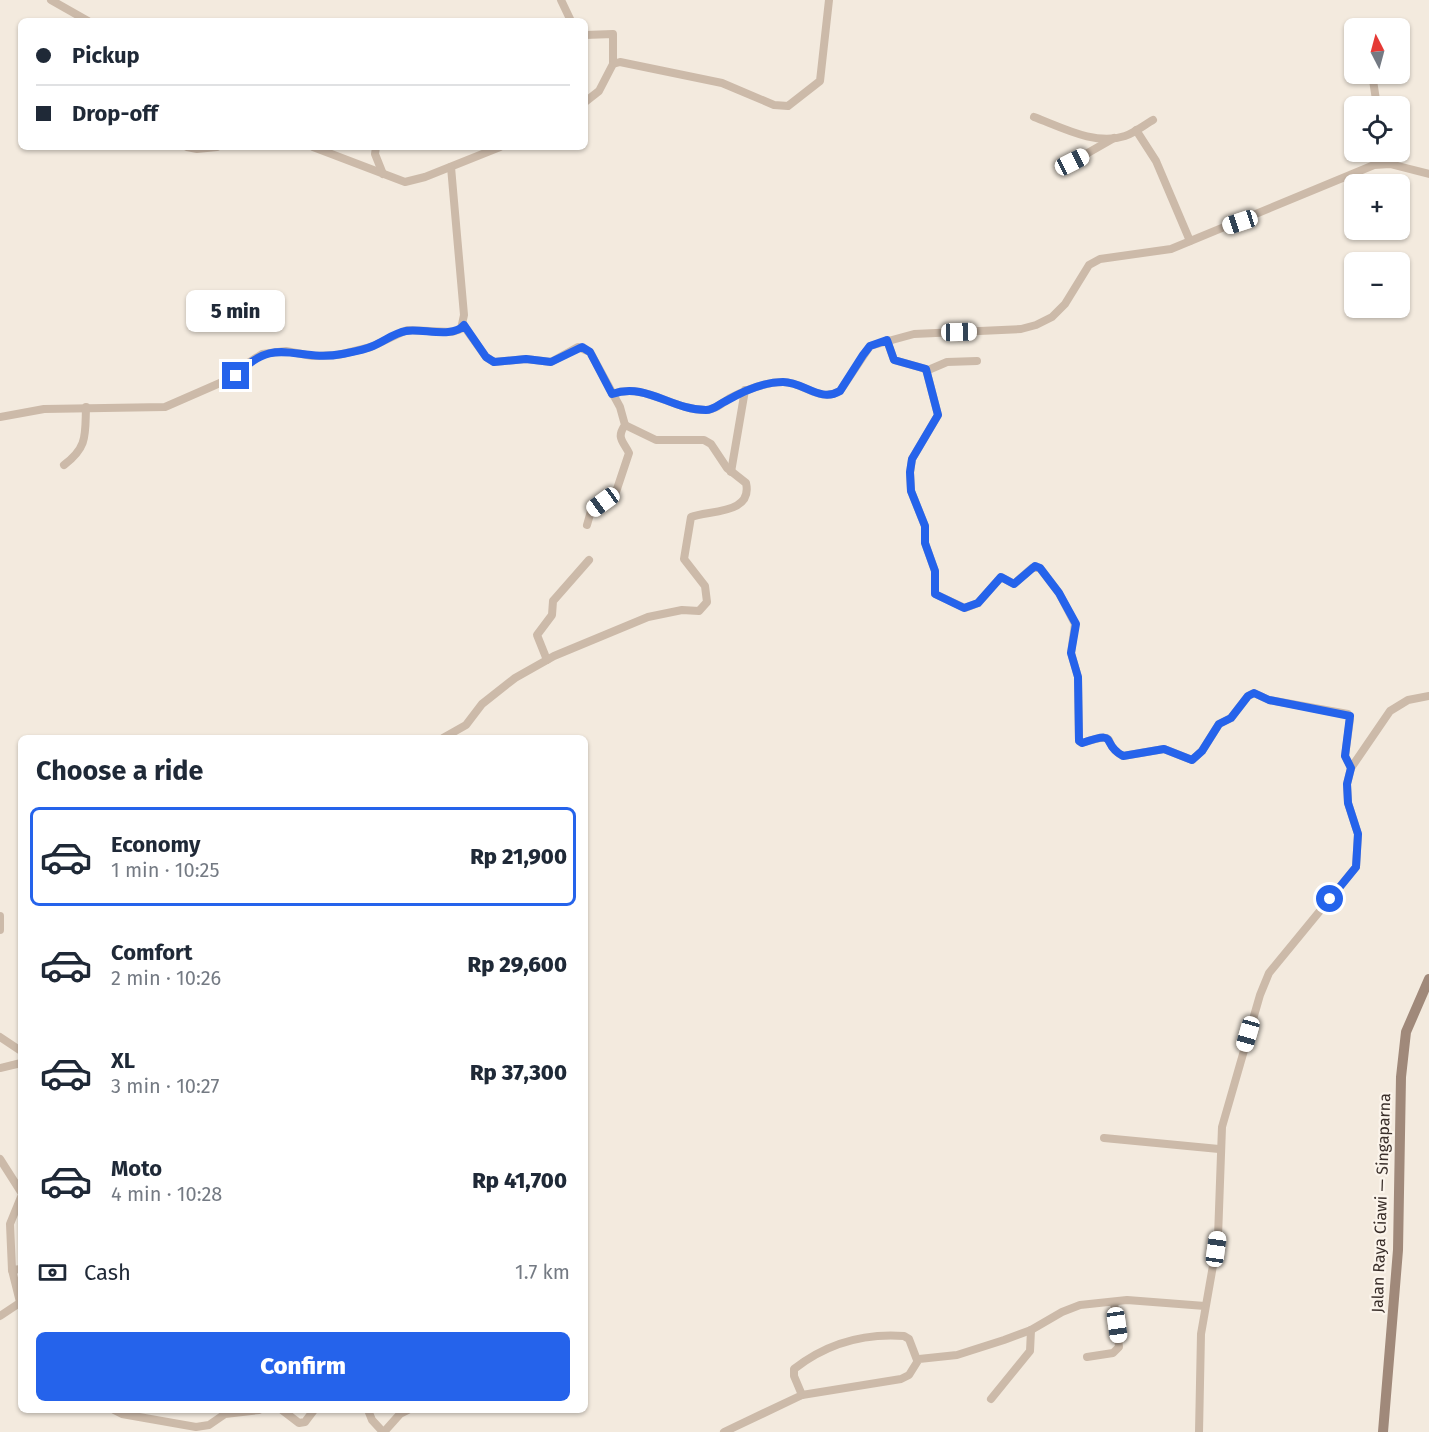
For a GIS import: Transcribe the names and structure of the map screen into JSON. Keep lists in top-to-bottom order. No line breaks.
{"streets":{"main road":["Jalan Raya Ciawi — Singaparna"]},"north":"top","page":{"map_buttons":["+","−"],"banner":["Pickup","Drop-off"],"bubble":"5 min","heading":"Choose a ride","list":[{"name":"Economy","note":"1 min · 10:25","value":"Rp 21,900"},{"name":"Comfort","note":"2 min · 10:26","value":"Rp 29,600"},{"name":"XL","note":"3 min · 10:27","value":"Rp 37,300"},{"name":"Moto","note":"4 min · 10:28","value":"Rp 41,700"}],"pay":["Cash","1.7 km"],"buttons":"Confirm"}}
